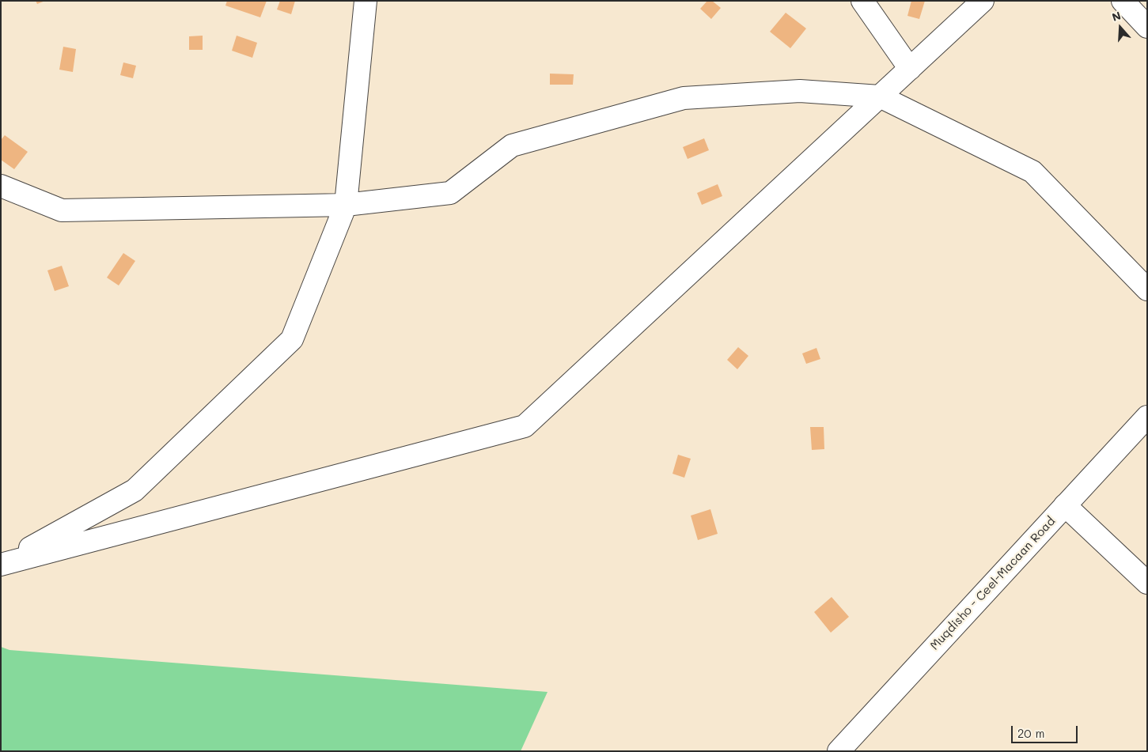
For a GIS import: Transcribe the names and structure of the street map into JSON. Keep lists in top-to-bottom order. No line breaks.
{"streets":{"street":["Muqdisho - Ceel-Macaan Road"]},"scale_bar":"20 m","north":"top"}
